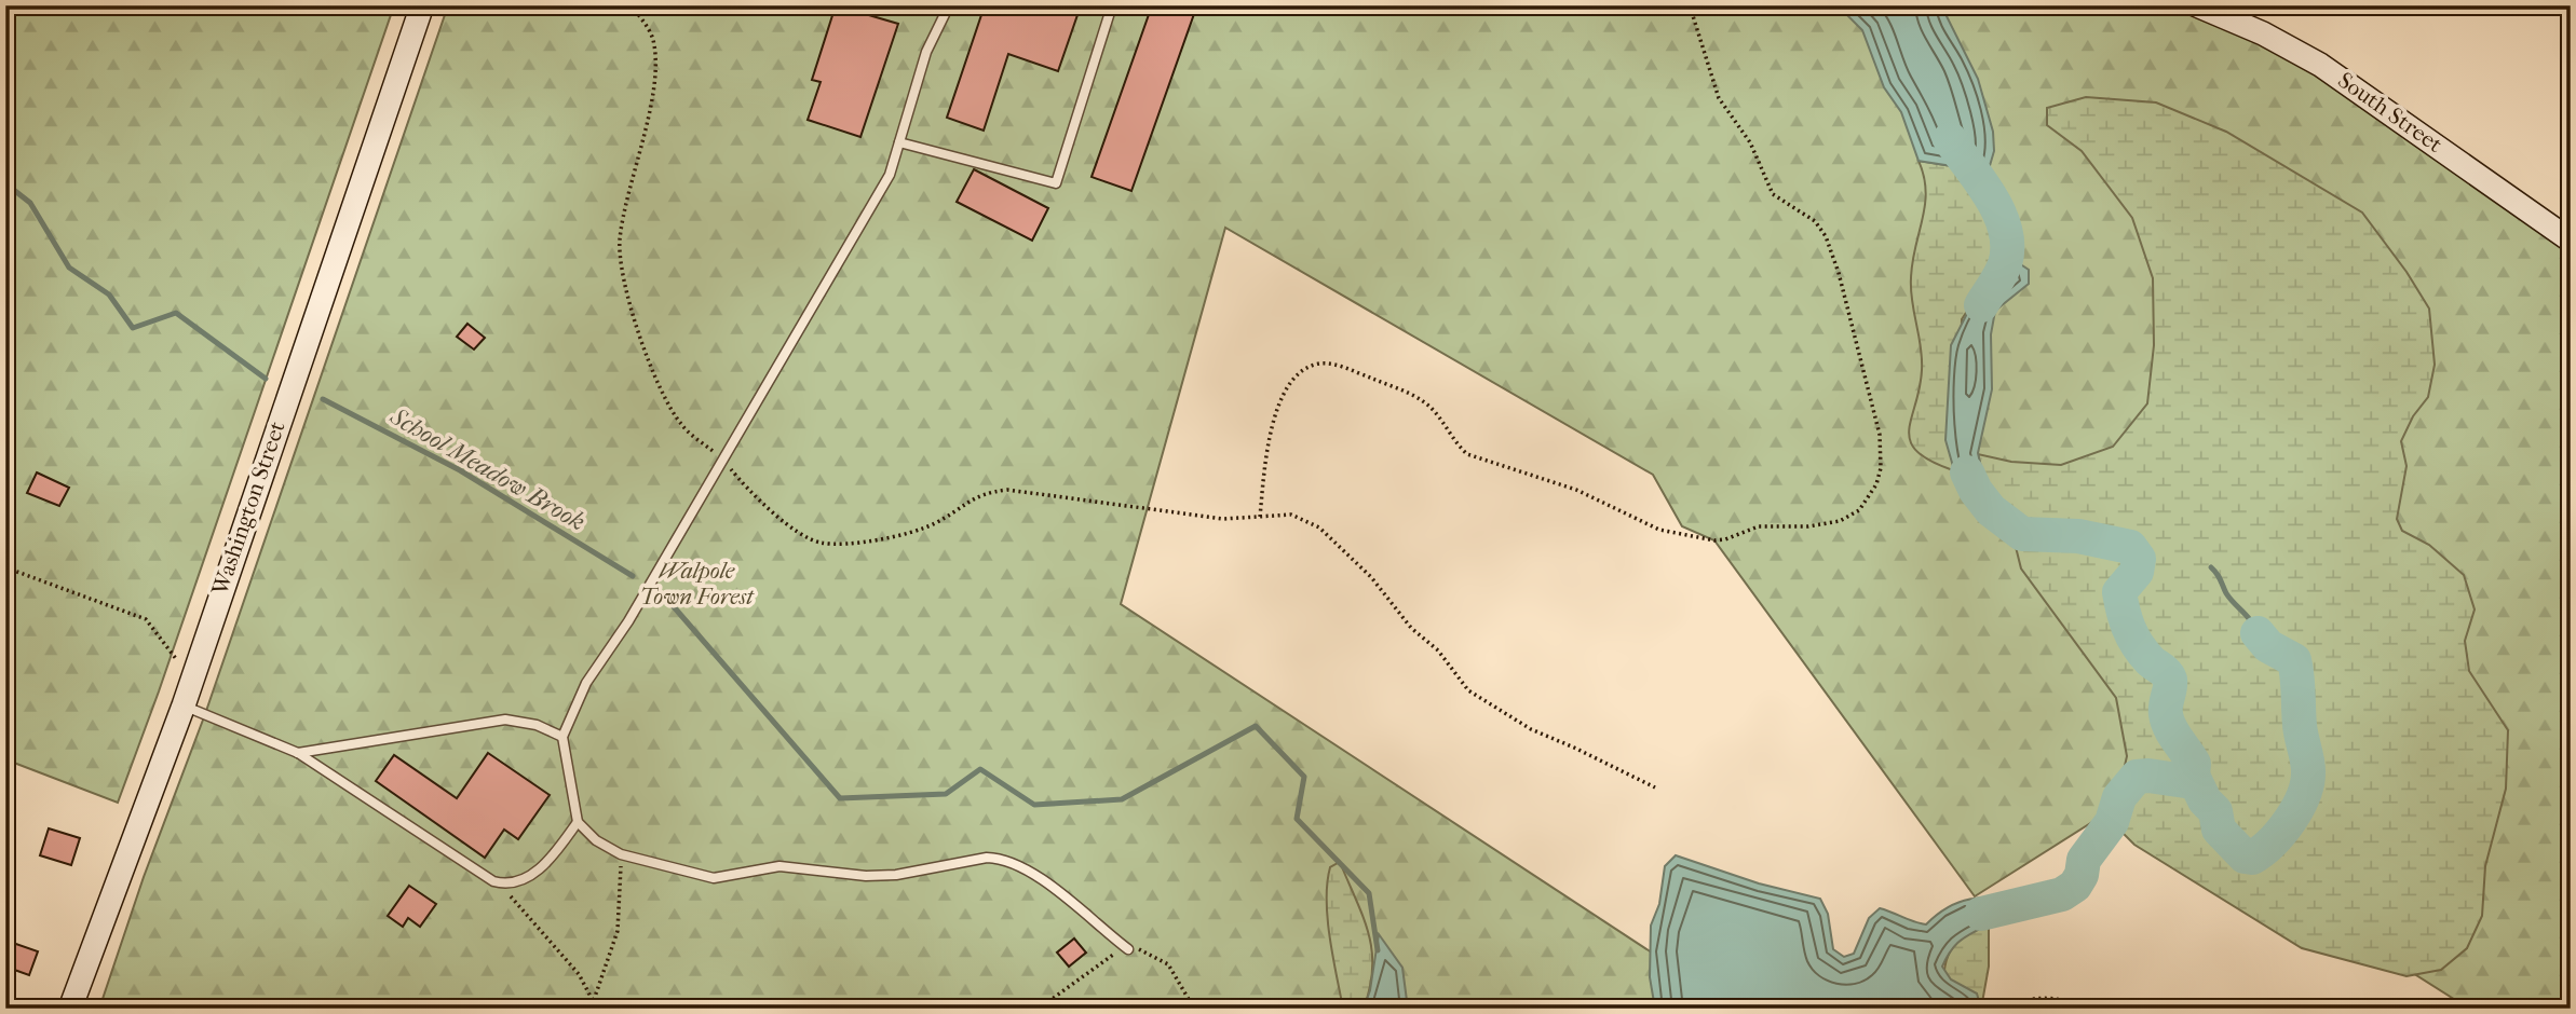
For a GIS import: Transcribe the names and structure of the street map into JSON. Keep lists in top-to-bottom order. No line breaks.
{"streets":{"main road":["South Street","Washington Street"]},"water":["School Meadow Brook"],"parks":["Walpole Town Forest"]}
